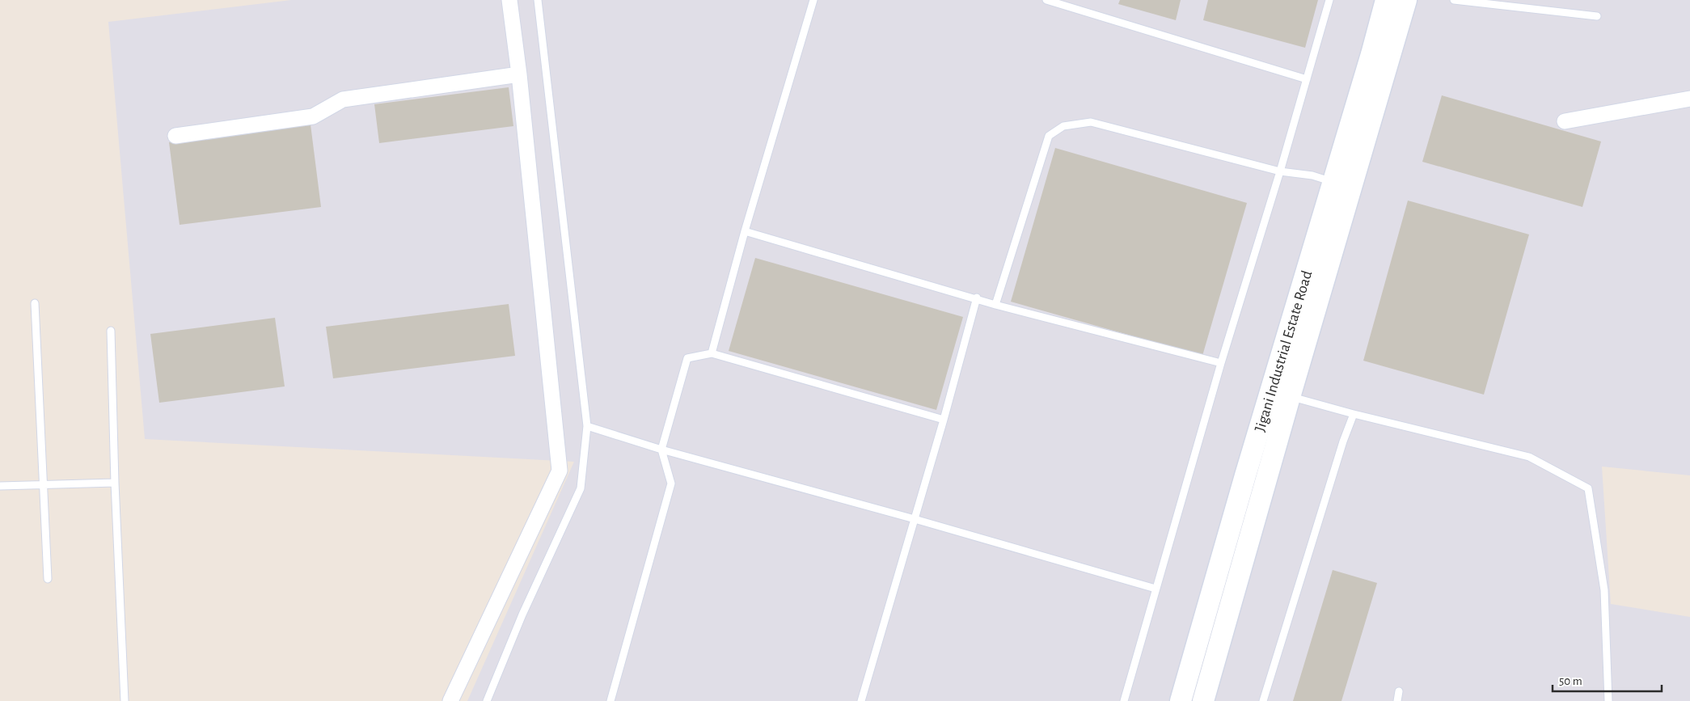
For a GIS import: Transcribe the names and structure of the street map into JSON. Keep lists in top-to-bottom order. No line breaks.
{"streets":{"main road":["Jigani Industrial Estate Road"]},"scale_bar":"50 m"}
